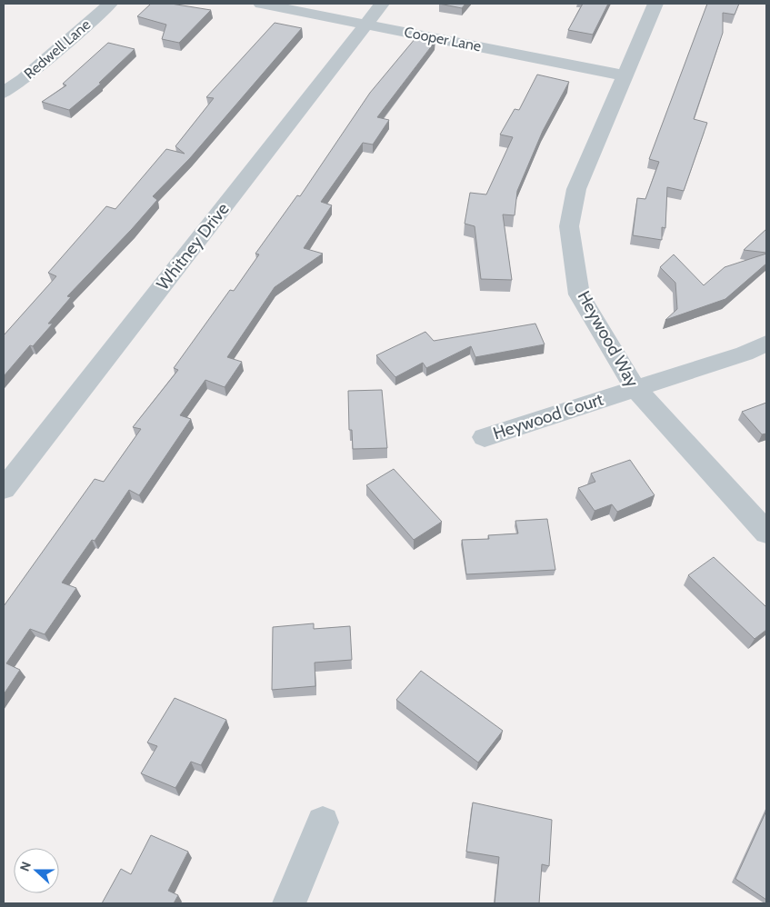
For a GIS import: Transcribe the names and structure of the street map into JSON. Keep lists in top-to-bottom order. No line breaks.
{"streets":{"street":["Cooper Lane","Redwell Lane","Whitney Drive","Heywood Way","Heywood Court"]},"crossings":[["Cooper Lane","Whitney Drive"],["Cooper Lane","Heywood Way"],["Heywood Way","Heywood Court"]],"north":"left"}
